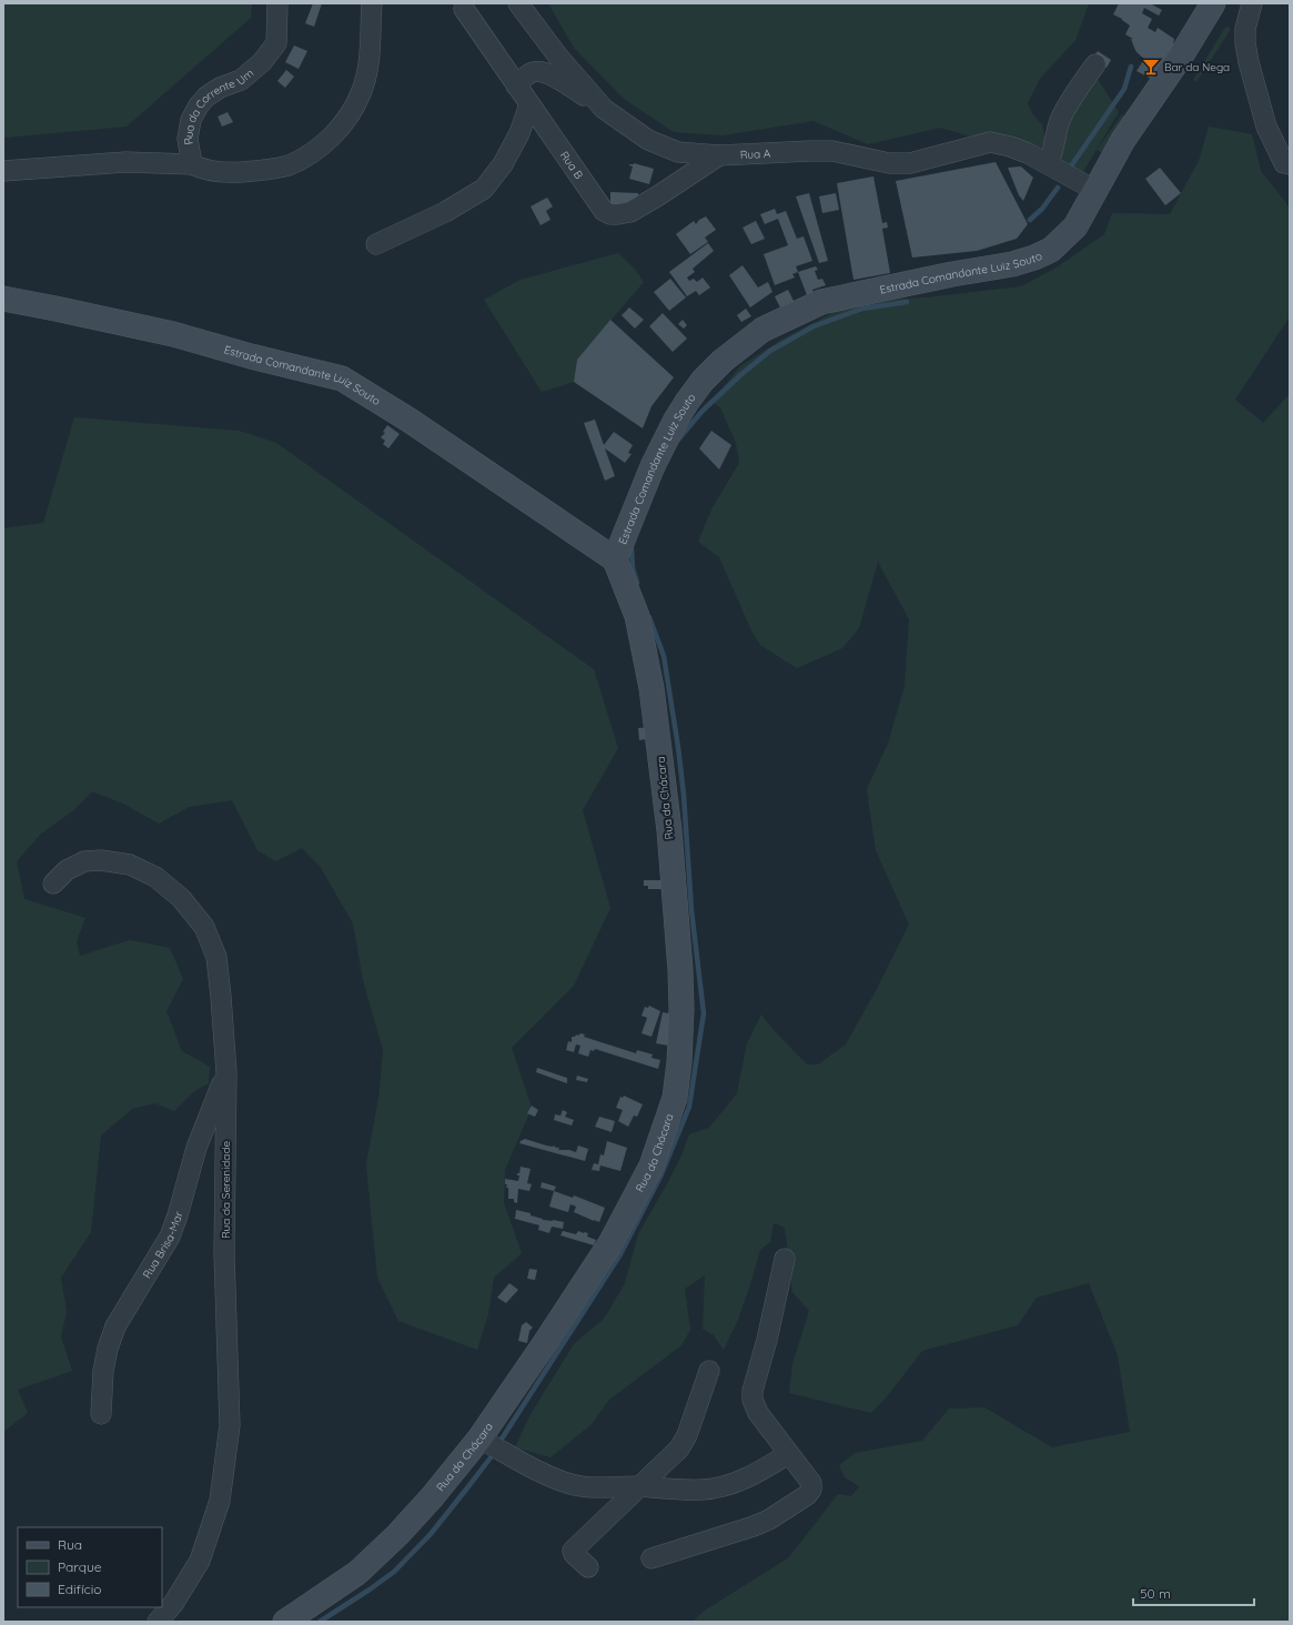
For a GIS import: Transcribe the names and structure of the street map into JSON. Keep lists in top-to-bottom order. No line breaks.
{"streets":{"street":["Rua da Corrente Um","Rua A","Rua B","Estrada Comandante Luiz Souto","Rua da Chácara","Rua da Serenidade","Rua Brisa-Mar"]},"crossings":[["Rua A","Rua B"],["Rua A","Estrada Comandante Luiz Souto"],["Estrada Comandante Luiz Souto","Rua da Chácara"],["Rua da Serenidade","Rua Brisa-Mar"]],"places":{"bar":["Bar da Nega"]},"legend":["Rua","Parque","Edifício"],"scale_bar":"50 m"}
